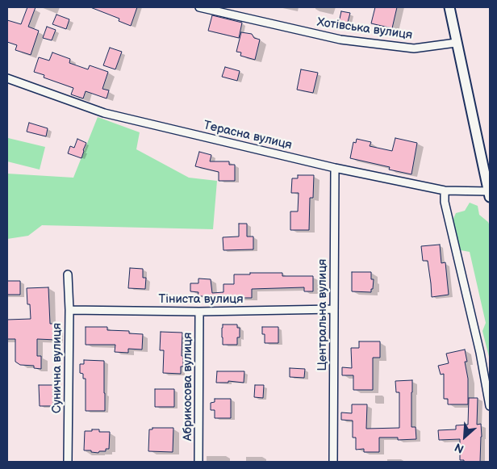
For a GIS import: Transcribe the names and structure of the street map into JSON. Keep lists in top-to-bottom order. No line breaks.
{"streets":{"street":["Хотівська вулиця","Терасна вулиця","Тіниста вулиця","Центральна вулиця","Сунична вулиця","Абрикосова вулиця"]},"crossings":[["Терасна вулиця","Центральна вулиця"],["Тіниста вулиця","Центральна вулиця"],["Тіниста вулиця","Сунична вулиця"],["Тіниста вулиця","Абрикосова вулиця"]],"north":"bottom left"}
